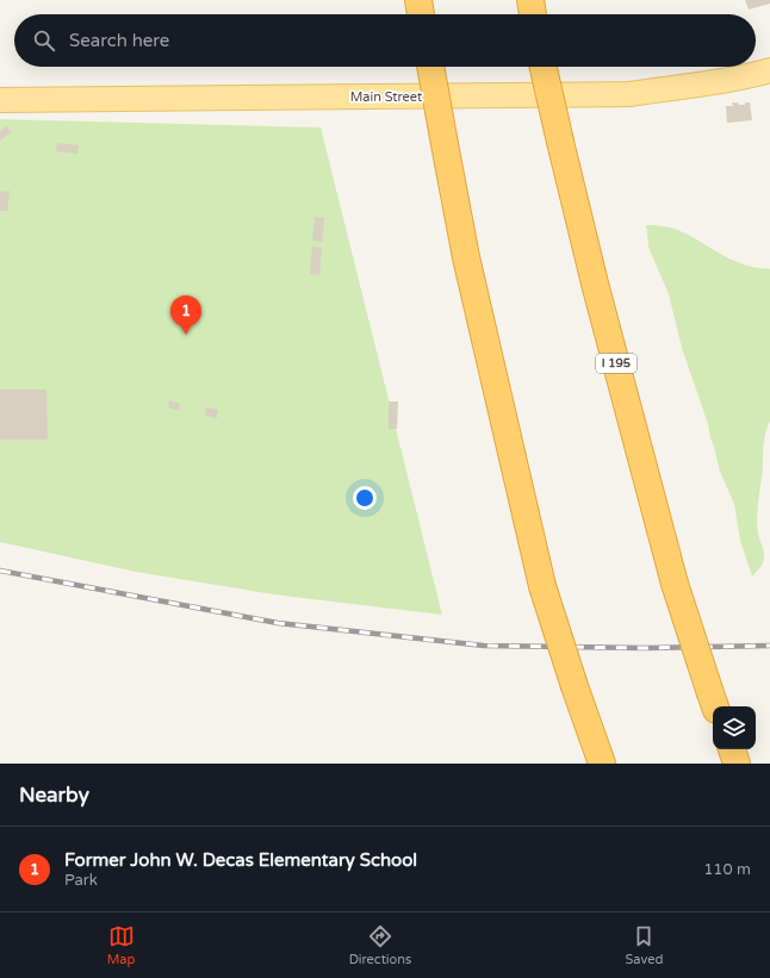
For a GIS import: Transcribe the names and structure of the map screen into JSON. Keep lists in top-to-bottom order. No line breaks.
{"streets":{"highway":["I 195"],"main road":["Main Street"]},"page":{"search":"Search here","pins":"1","heading":"Nearby","list":[{"mark":"1","name":"Former John W. Decas Elementary School","note":"Park","value":"110 m"}],"nav":["Map","Directions","Saved"]}}
